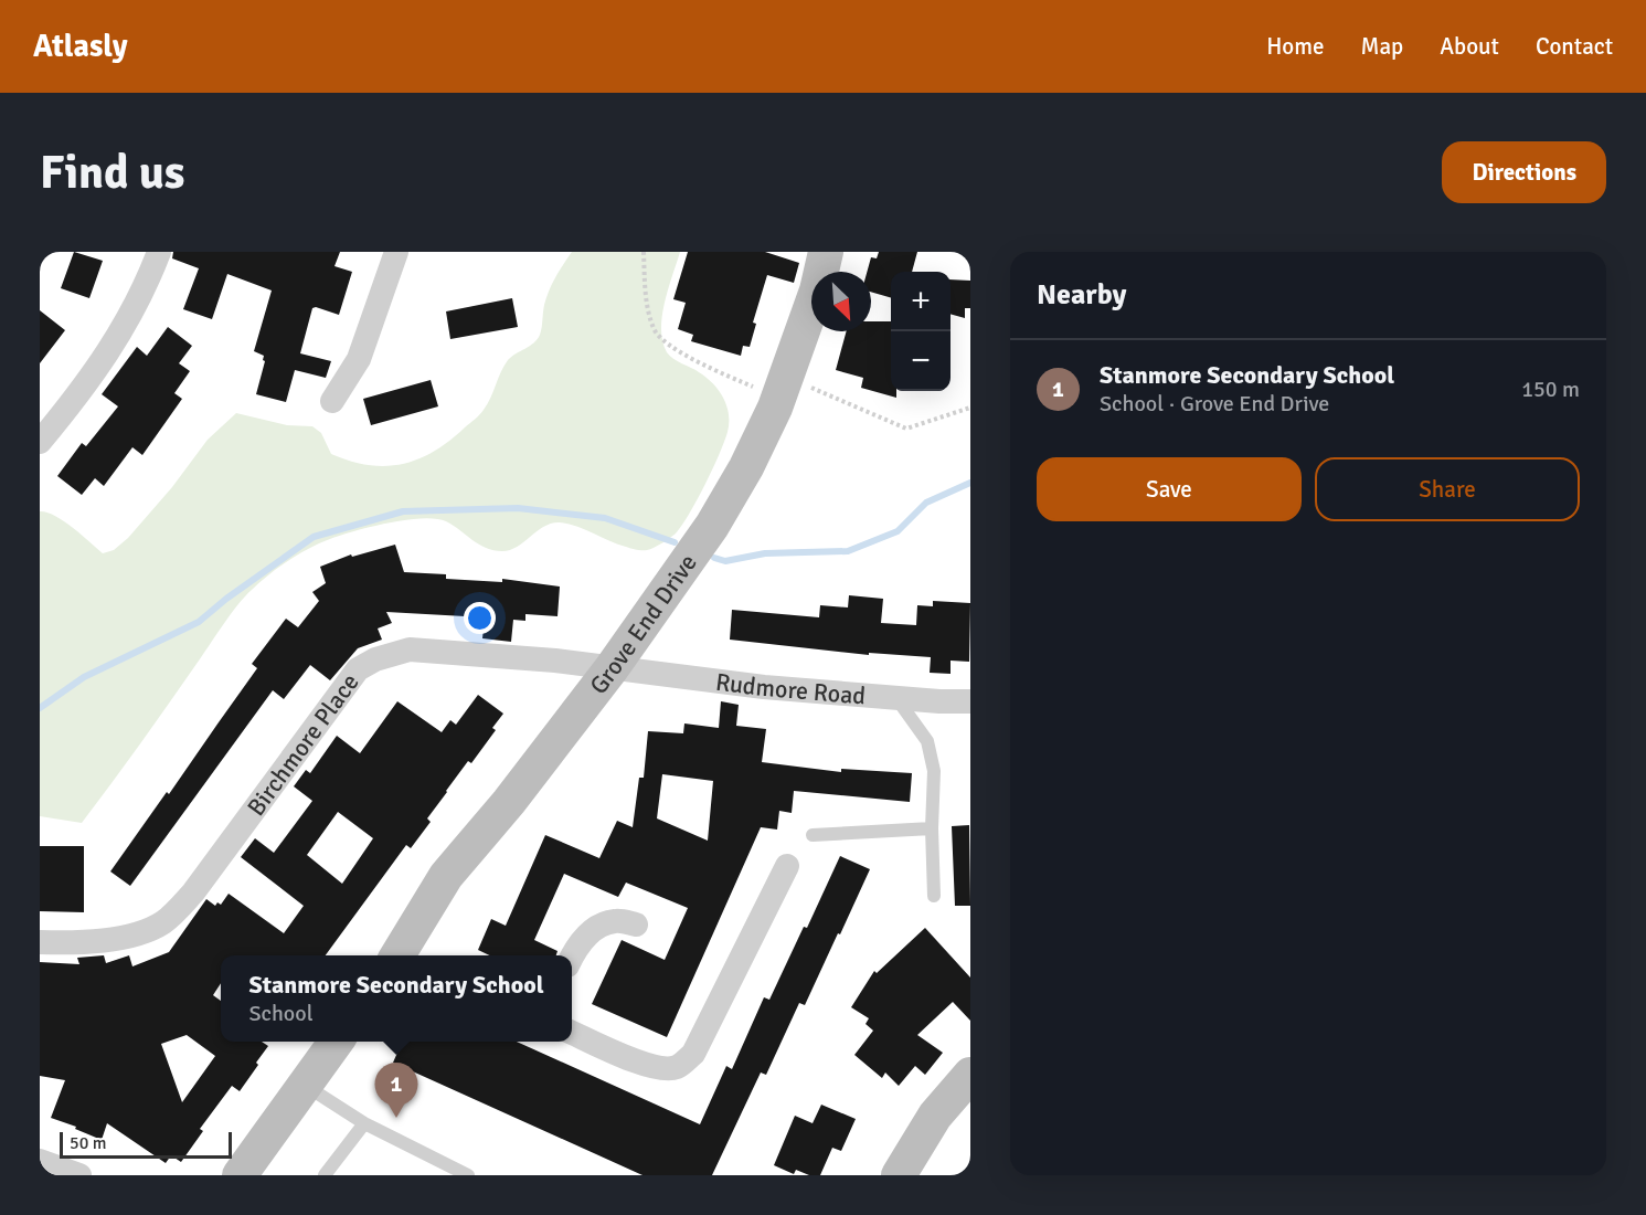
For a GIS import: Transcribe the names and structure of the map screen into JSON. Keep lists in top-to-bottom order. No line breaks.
{"streets":{"street":["Grove End Drive","Rudmore Road","Birchmore Place"]},"crossings":[["Grove End Drive","Rudmore Road"],["Grove End Drive","Birchmore Place"],["Rudmore Road","Birchmore Place"]],"scale_bar":"50 m","north":"bottom right","page":{"header":"Atlasly","nav":["Home","Map","About","Contact"],"buttons":["Directions",["Save","Share"]],"title":"Find us","heading":"Nearby","map_buttons":["+","−"],"list":[{"mark":"1","name":"Stanmore Secondary School","note":"School · Grove End Drive","value":"150 m"}],"popup":["Stanmore Secondary School","School"],"pins":"1","scale":"50 m"}}
